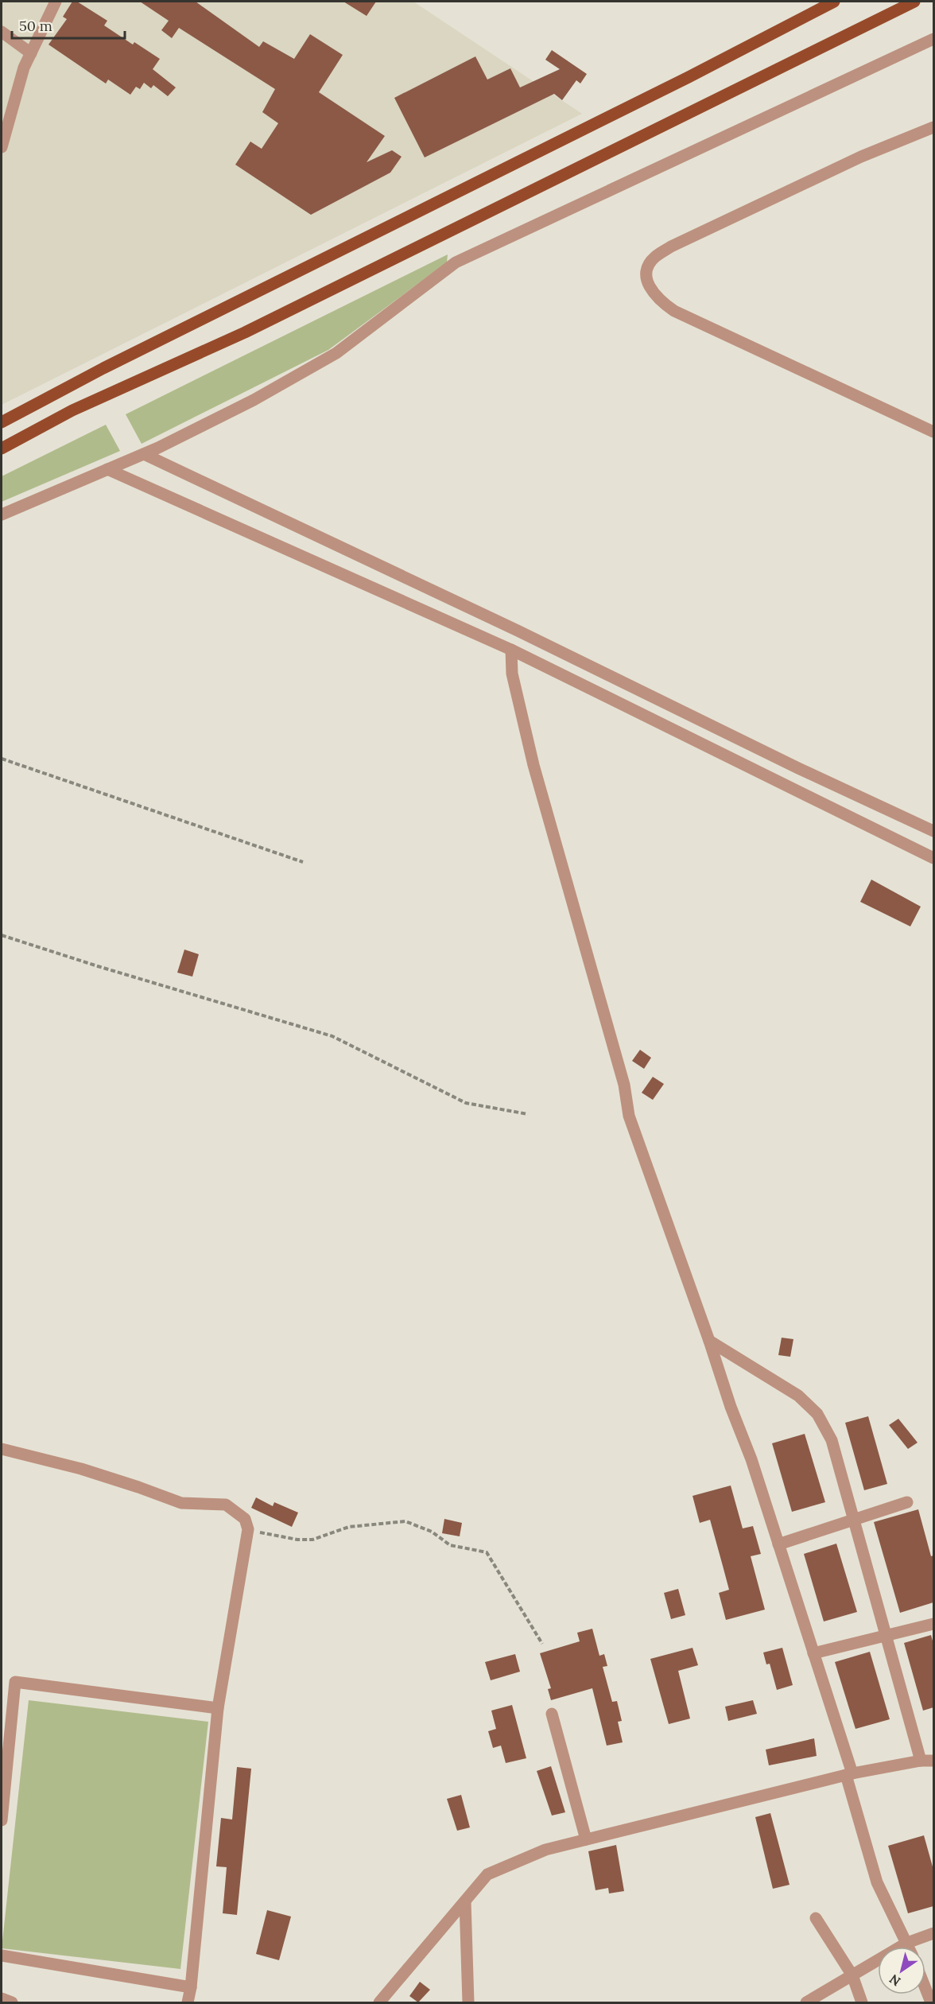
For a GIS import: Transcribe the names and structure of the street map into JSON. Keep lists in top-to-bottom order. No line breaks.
{"scale_bar":"50 m","north":"bottom left"}
